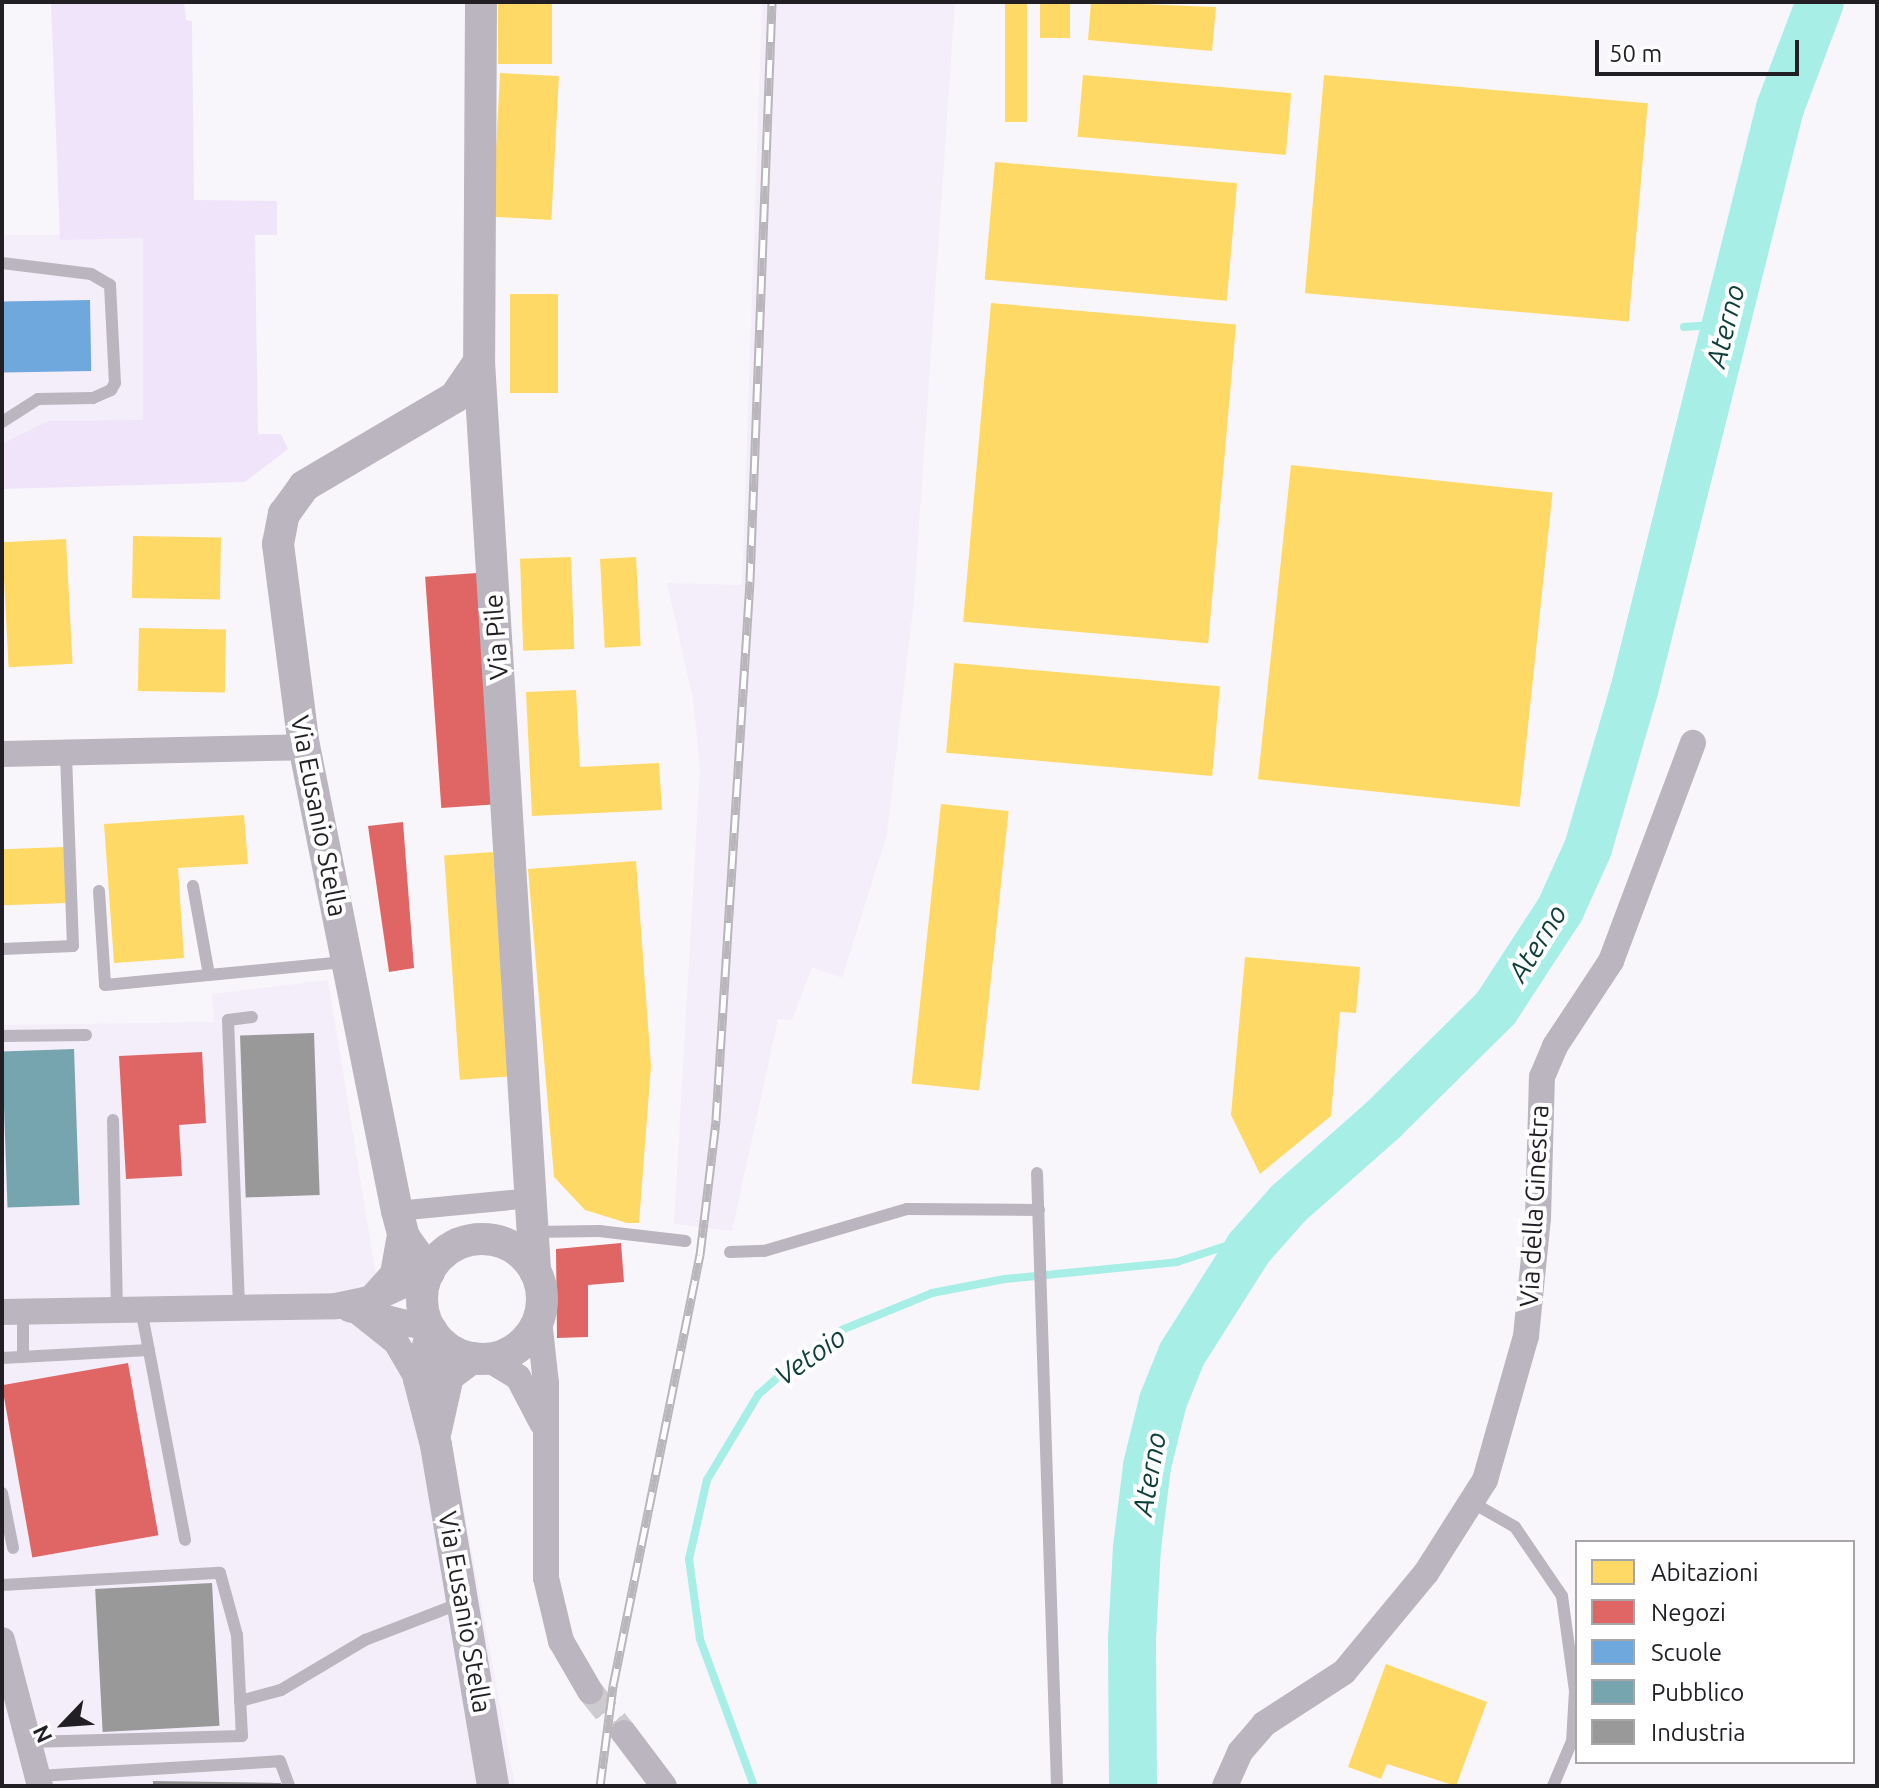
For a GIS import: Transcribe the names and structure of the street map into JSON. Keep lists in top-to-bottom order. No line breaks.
{"streets":{"street":["Via Pile","Via Eusanio Stella","Via della Ginestra"]},"crossings":[["Via Pile","Via Eusanio Stella"]],"water":["Aterno","Vetoio"],"legend":["Abitazioni","Negozi","Scuole","Pubblico","Industria"],"scale_bar":"50 m","north":"bottom left"}
